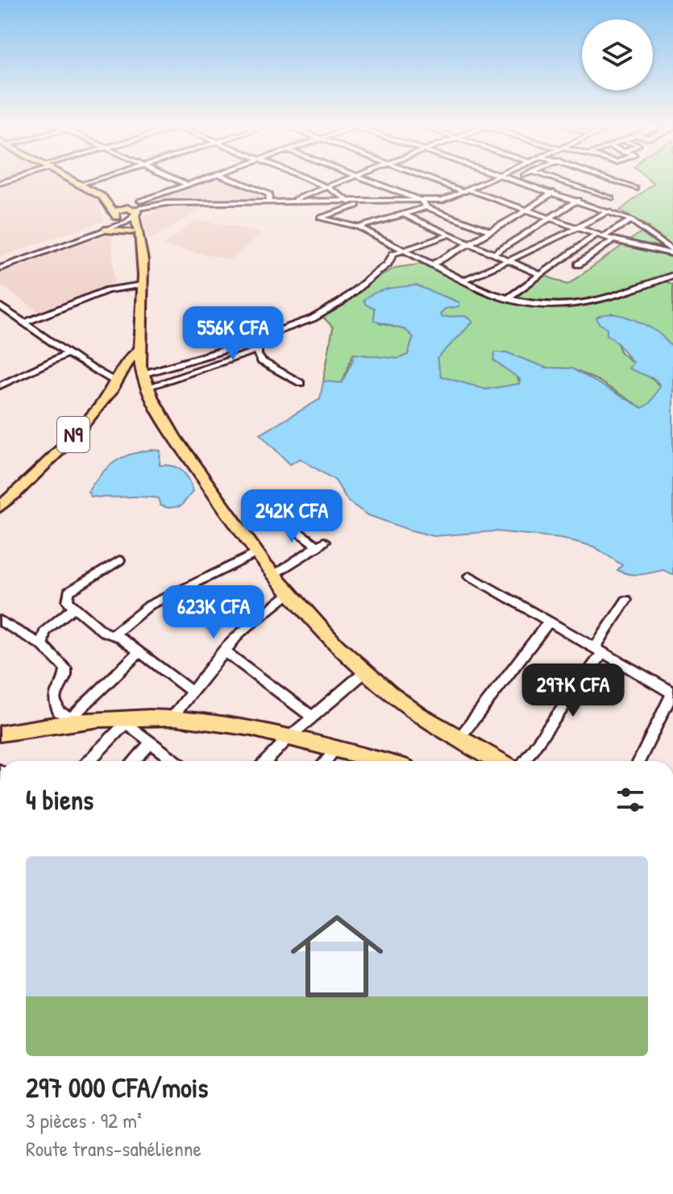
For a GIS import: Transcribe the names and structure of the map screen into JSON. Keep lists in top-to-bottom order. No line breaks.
{"streets":{"highway":["N9"]},"page":{"price":["556K CFA","242K CFA","623K CFA","297K CFA"],"heading":"4 biens","list":[{"name":"297 000 CFA/mois","note":"3 pièces · 92 m² · Route trans-sahélienne"}]}}
